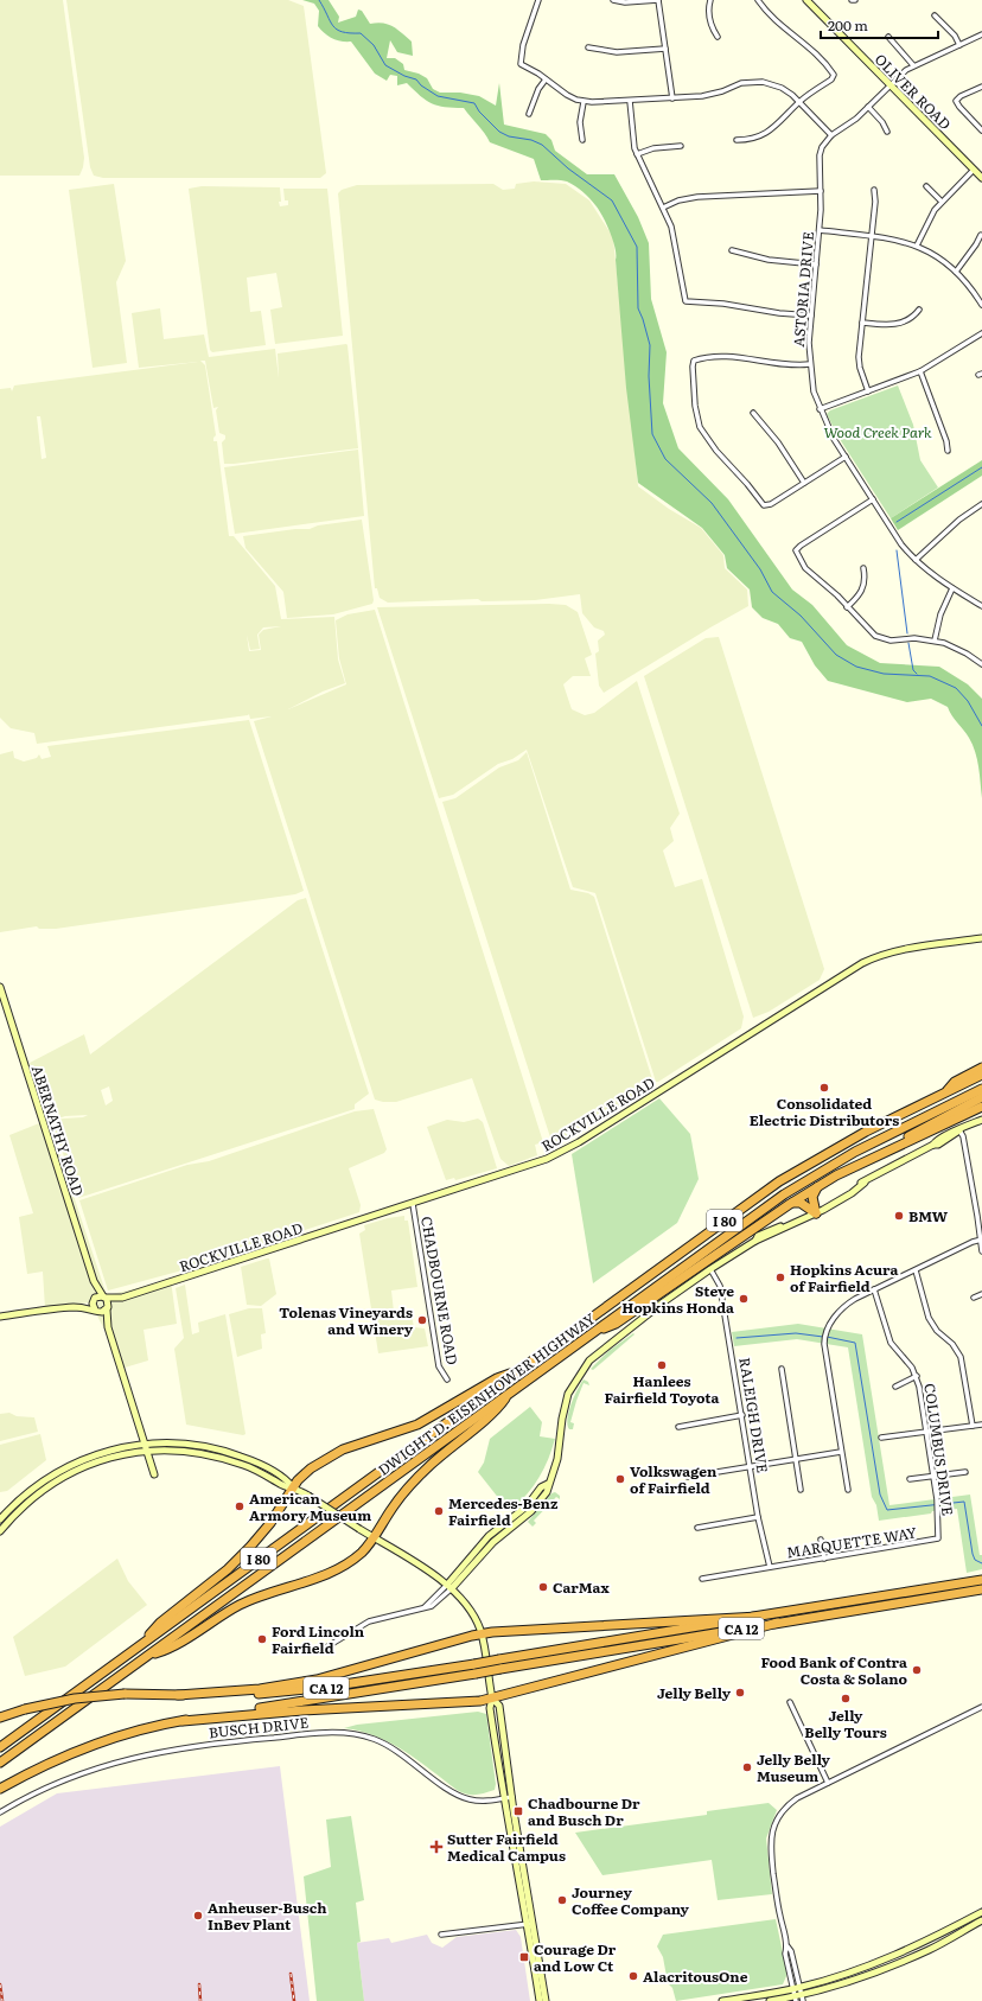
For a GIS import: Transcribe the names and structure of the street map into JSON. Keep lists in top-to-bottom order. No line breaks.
{"streets":{"highway":["I 80","DWIGHT D. EISENHOWER HIGHWAY","CA 12"],"main road":["OLIVER ROAD","ROCKVILLE ROAD","ABERNATHY ROAD"],"street":["ASTORIA DRIVE","CHADBOURNE ROAD","RALEIGH DRIVE","COLUMBUS DRIVE","MARQUETTE WAY","BUSCH DRIVE"]},"crossings":[["OLIVER ROAD","ASTORIA DRIVE"],["ROCKVILLE ROAD","ABERNATHY ROAD"],["ROCKVILLE ROAD","CHADBOURNE ROAD"],["RALEIGH DRIVE","MARQUETTE WAY"],["COLUMBUS DRIVE","MARQUETTE WAY"]],"parks":["Wood Creek Park"],"places":{"other":["Consolidated Electric Distributors","BMW","Hopkins Acura of Fairfield","Steve Hopkins Honda","Tolenas Vineyards and Winery","Hanlees Fairfield Toyota","Volkswagen of Fairfield","American Armory Museum","Mercedes-Benz Fairfield","CarMax","Ford Lincoln Fairfield","Food Bank of Contra Costa & Solano","Jelly Belly","Jelly Belly Tours","Jelly Belly Museum","Journey Coffee Company","Anheuser-Busch InBev Plant","AlacritousOne"],"transit":["Chadbourne Dr and Busch Dr","Courage Dr and Low Ct"],"health":["Sutter Fairfield Medical Campus"]},"scale_bar":"200 m"}
